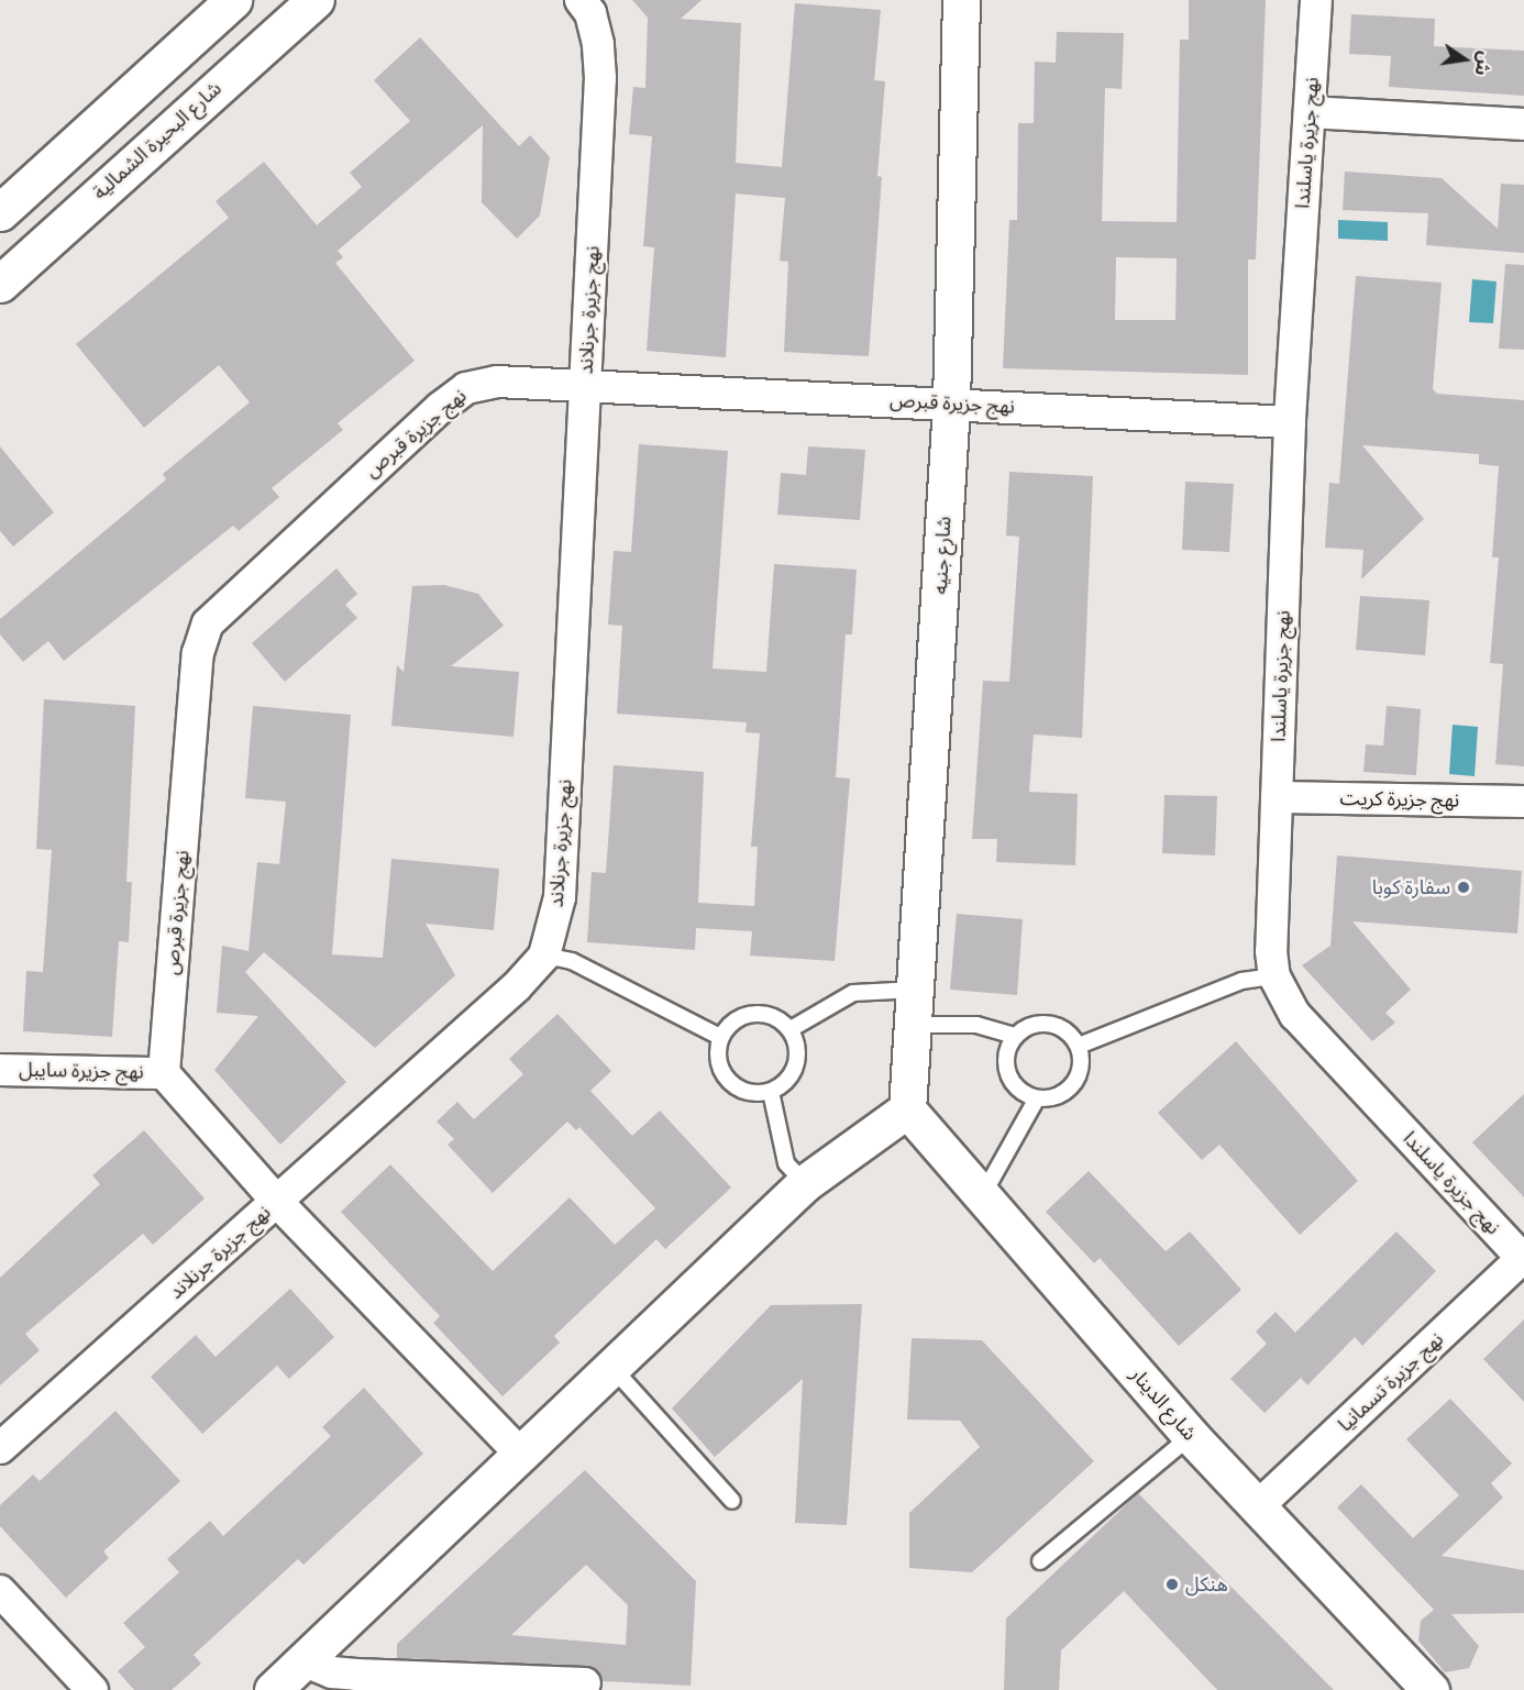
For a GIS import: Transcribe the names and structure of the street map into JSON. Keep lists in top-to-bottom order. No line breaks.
{"streets":{"street":["شارع البحيرة الشمالية","نهج جزيرة ياسلندا","نهج جزيرة جرنلاند","نهج جزيرة قبرص","شارع جنيه","نهج جزيرة كريت","نهج جزيرة سايبل","نهج جزيرة تسمانيا","شارع الدينار"]},"crossings":[["نهج جزيرة ياسلندا","نهج جزيرة قبرص"],["نهج جزيرة ياسلندا","نهج جزيرة كريت"],["نهج جزيرة ياسلندا","نهج جزيرة تسمانيا"],["نهج جزيرة جرنلاند","نهج جزيرة قبرص"],["نهج جزيرة قبرص","شارع جنيه"],["نهج جزيرة قبرص","نهج جزيرة سايبل"],["شارع جنيه","شارع الدينار"],["نهج جزيرة تسمانيا","شارع الدينار"]],"places":["سفارة كوبا","هنكل"],"north":"right"}
